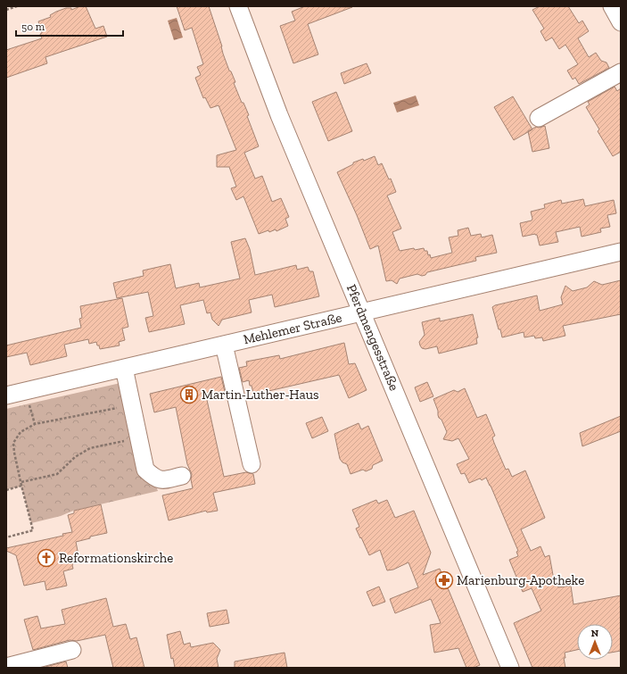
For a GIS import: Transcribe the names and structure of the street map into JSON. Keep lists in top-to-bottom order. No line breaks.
{"streets":{"street":["Mehlemer Straße","Pferdmengesstraße"]},"crossings":[["Mehlemer Straße","Pferdmengesstraße"]],"places":{"building":["Martin-Luther-Haus"],"church":["Reformationskirche"],"pharmacy":["Marienburg-Apotheke"]},"scale_bar":"50 m","north":"top"}
